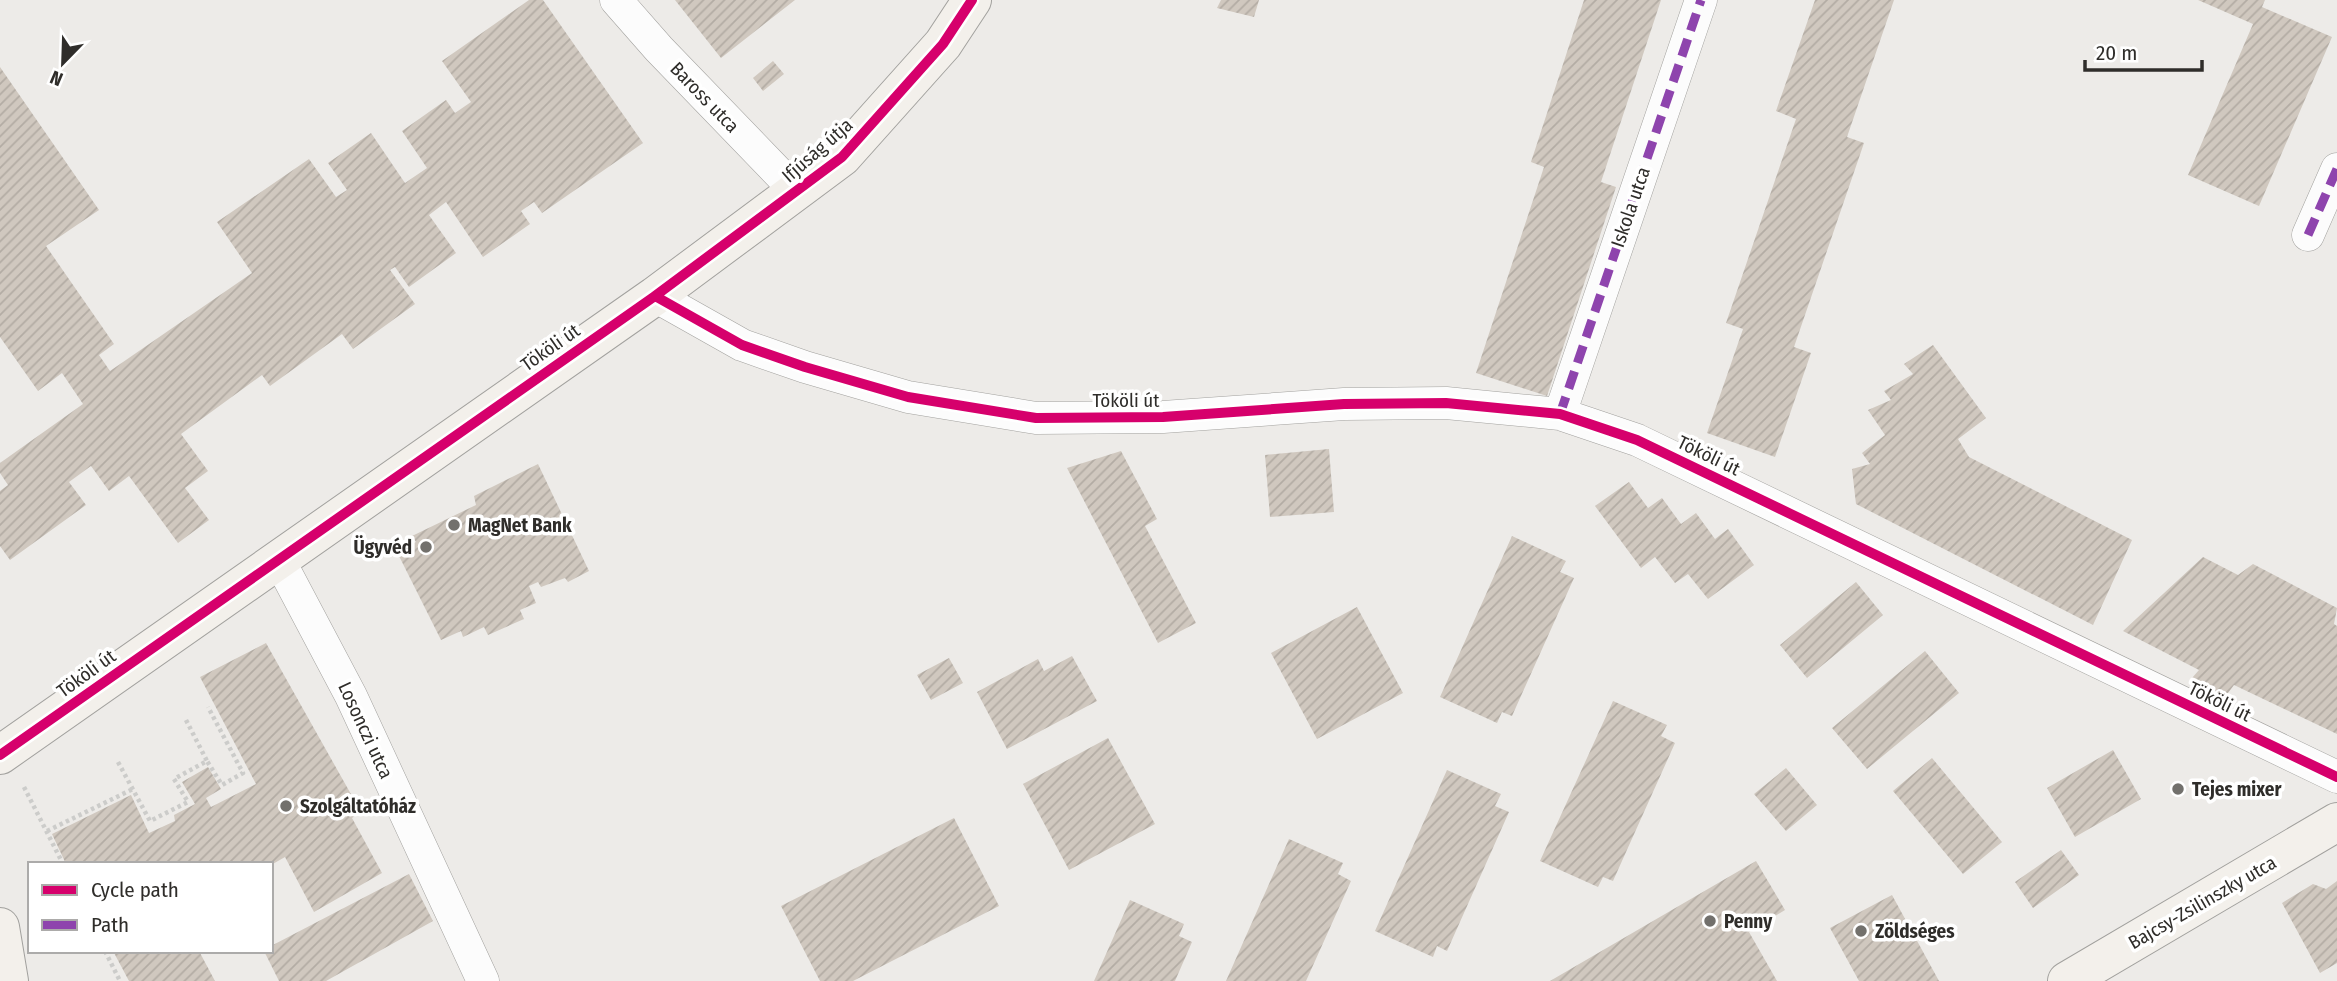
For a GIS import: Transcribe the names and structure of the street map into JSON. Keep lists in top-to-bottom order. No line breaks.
{"streets":{"street":["Baross utca","Ifjúság útja","Iskola utca","Tököli út","Losonczi utca","Bajcsy-Zsilinszky utca"]},"crossings":[["Baross utca","Ifjúság útja"],["Ifjúság útja","Tököli út"],["Iskola utca","Tököli út"],["Tököli út","Losonczi utca"]],"places":["MagNet Bank","Ügyvéd","Tejes mixer","Szolgáltatóház","Penny","Zöldséges"],"legend":["Cycle path","Path"],"scale_bar":"20 m","north":"bottom left"}
